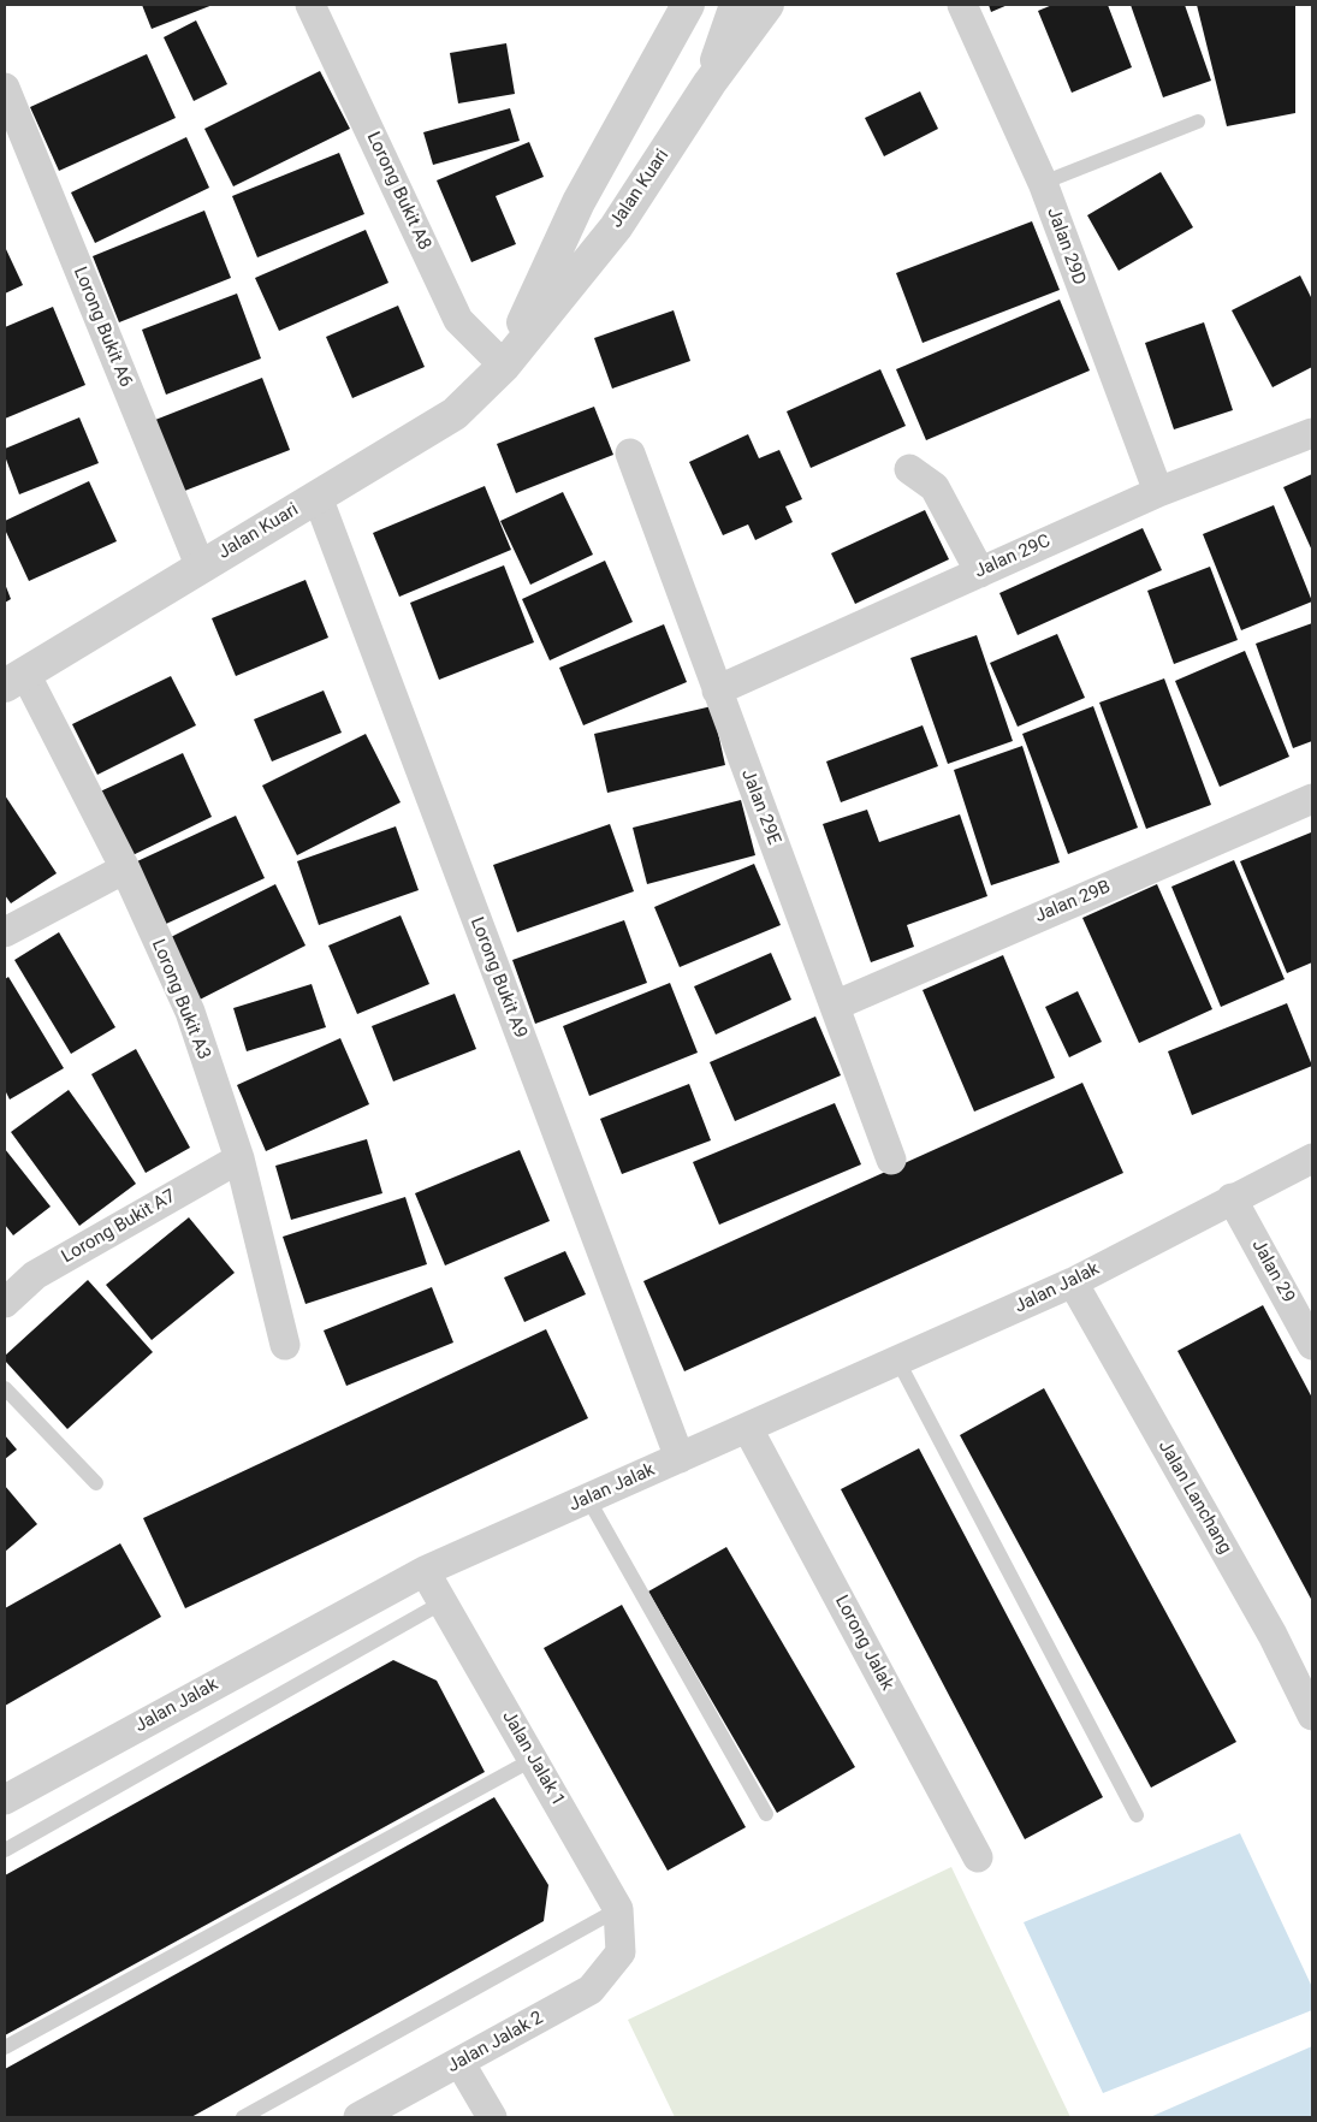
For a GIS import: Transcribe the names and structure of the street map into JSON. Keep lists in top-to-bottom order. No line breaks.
{"streets":{"street":["Jalan Kuari","Lorong Bukit A8","Jalan 29D","Lorong Bukit A6","Jalan 29C","Jalan 29E","Jalan 29B","Lorong Bukit A9","Lorong Bukit A3","Lorong Bukit A7","Jalan 29","Jalan Jalak","Jalan Lanchang","Lorong Jalak","Jalan Jalak 1","Jalan Jalak 2"]},"crossings":[["Jalan Kuari","Lorong Bukit A8"],["Jalan Kuari","Lorong Bukit A6"],["Jalan Kuari","Lorong Bukit A9"],["Jalan Kuari","Lorong Bukit A3"],["Jalan 29D","Jalan 29C"],["Jalan 29C","Jalan 29E"],["Jalan 29E","Jalan 29B"],["Lorong Bukit A9","Jalan Jalak"],["Lorong Bukit A3","Lorong Bukit A7"],["Jalan 29","Jalan Jalak"],["Jalan Jalak","Jalan Lanchang"],["Jalan Jalak","Lorong Jalak"],["Jalan Jalak","Jalan Jalak 1"],["Jalan Jalak 1","Jalan Jalak 2"]]}
